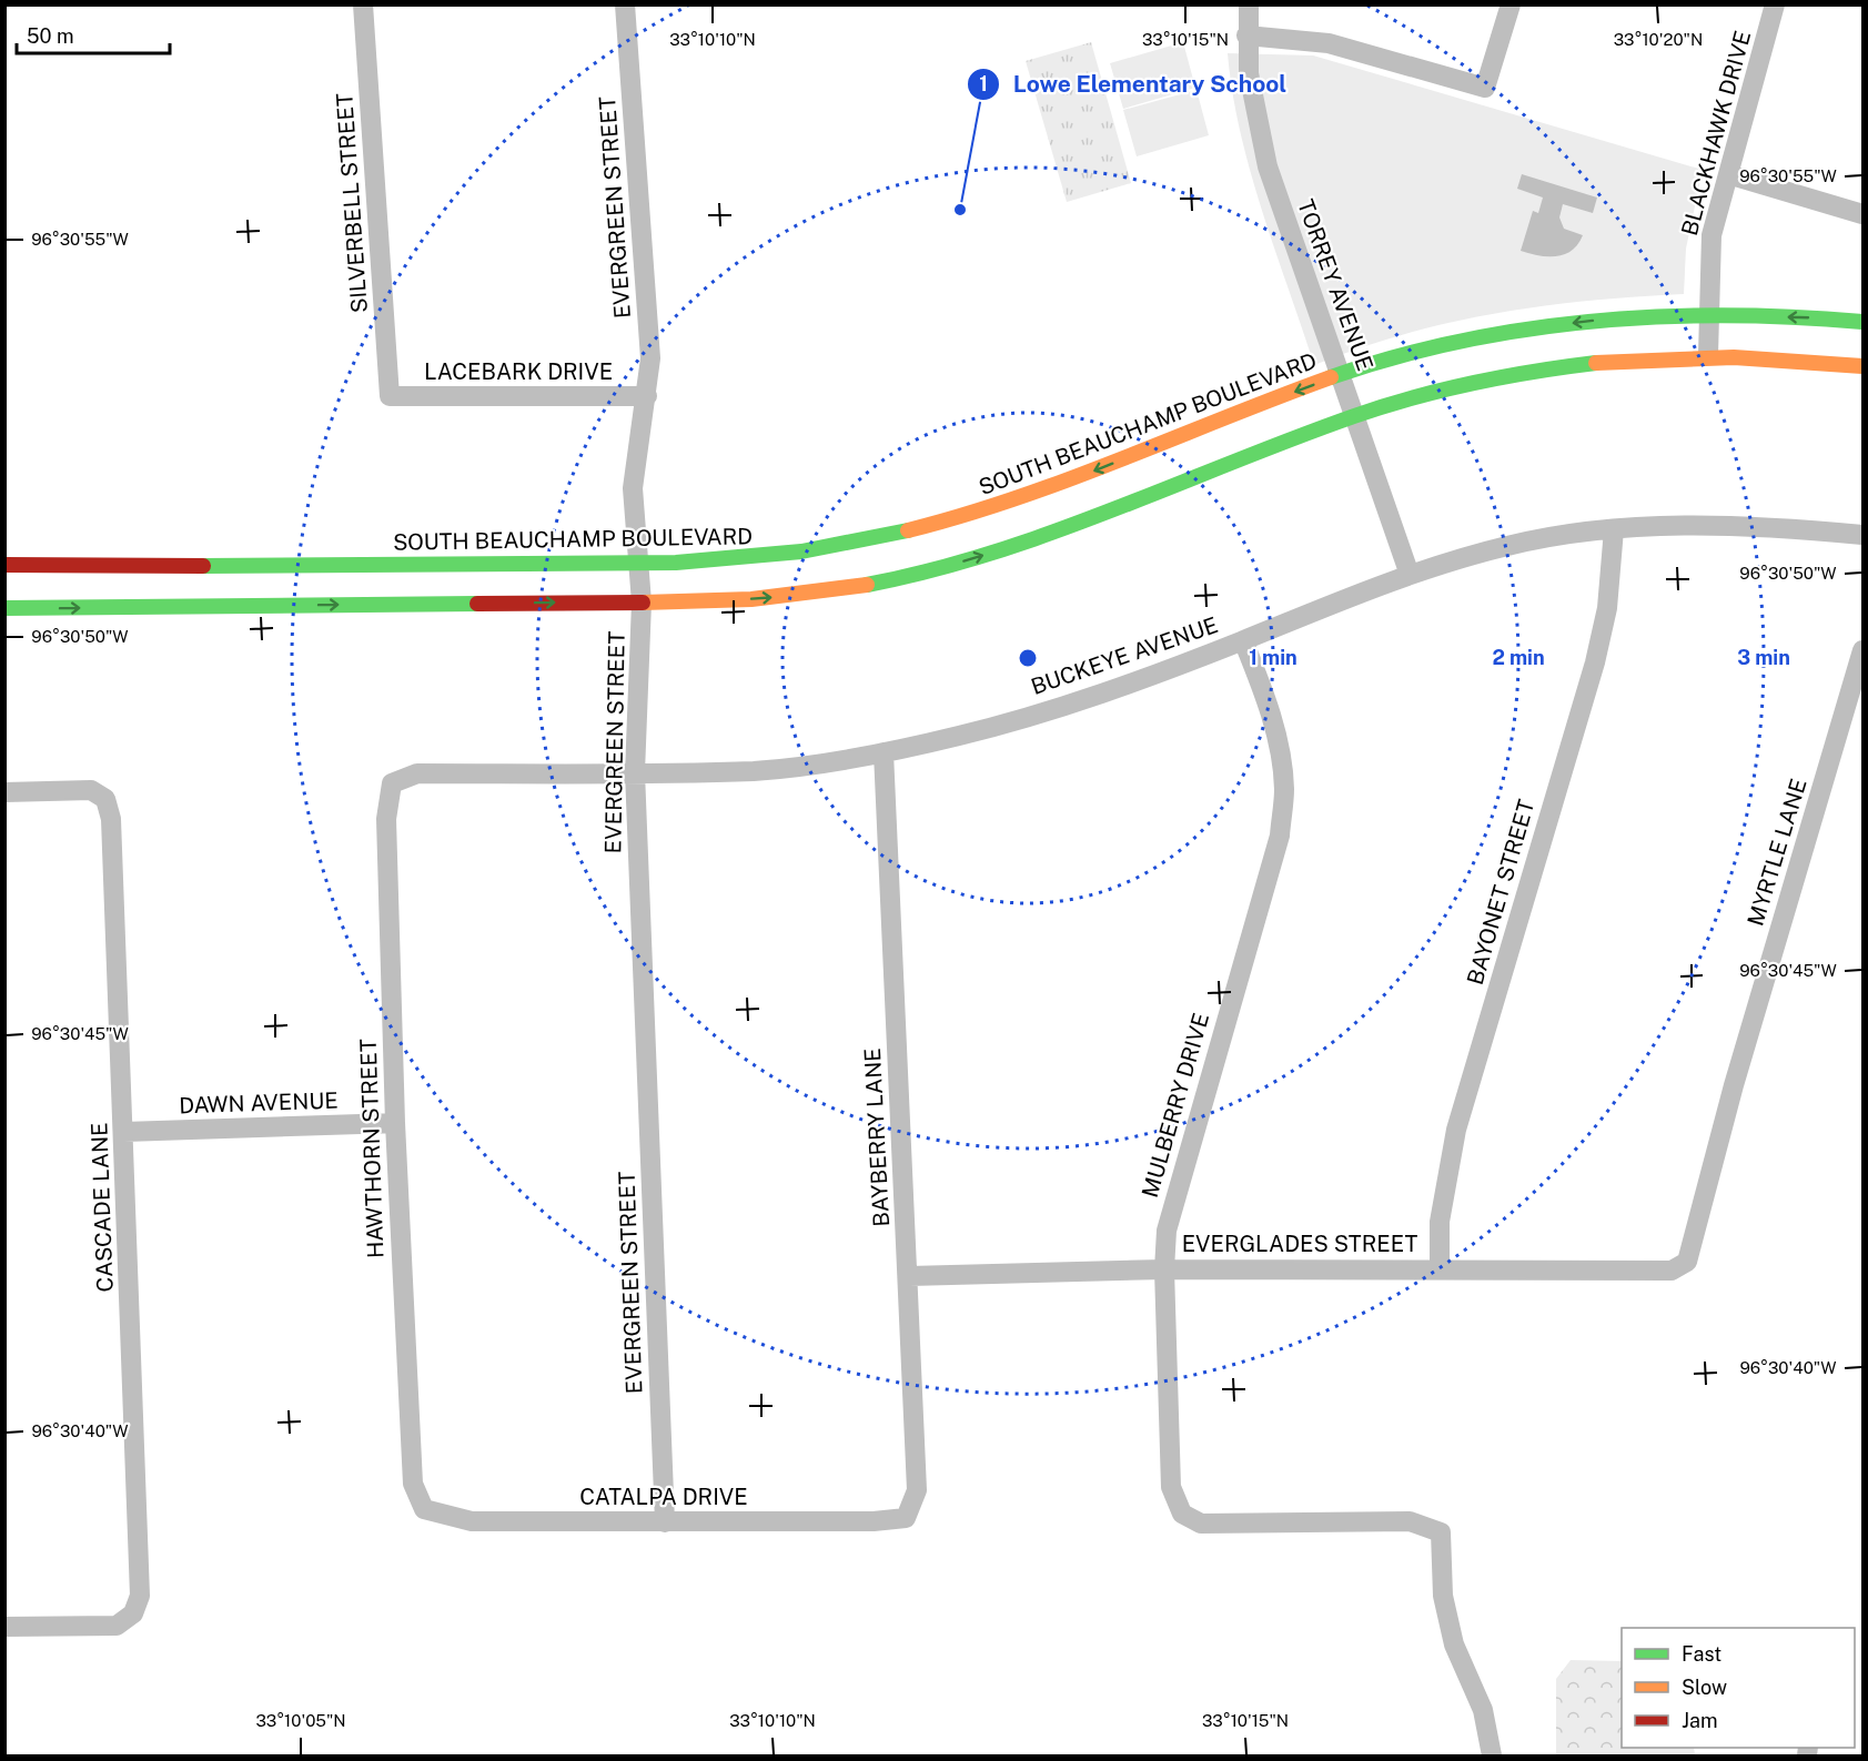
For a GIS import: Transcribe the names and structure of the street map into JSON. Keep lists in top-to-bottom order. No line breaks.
{"streets":{"street":["BLACKHAWK DRIVE","SILVERBELL STREET","EVERGREEN STREET","TORREY AVENUE","LACEBARK DRIVE","SOUTH BEAUCHAMP BOULEVARD","BUCKEYE AVENUE","MYRTLE LANE","BAYONET STREET","DAWN AVENUE","MULBERRY DRIVE","BAYBERRY LANE","HAWTHORN STREET","CASCADE LANE","EVERGLADES STREET","CATALPA DRIVE"]},"crossings":[["BLACKHAWK DRIVE","SOUTH BEAUCHAMP BOULEVARD"],["SILVERBELL STREET","LACEBARK DRIVE"],["EVERGREEN STREET","LACEBARK DRIVE"],["EVERGREEN STREET","SOUTH BEAUCHAMP BOULEVARD"],["EVERGREEN STREET","BUCKEYE AVENUE"],["EVERGREEN STREET","CATALPA DRIVE"],["TORREY AVENUE","SOUTH BEAUCHAMP BOULEVARD"],["TORREY AVENUE","BUCKEYE AVENUE"],["BUCKEYE AVENUE","BAYONET STREET"],["BUCKEYE AVENUE","MULBERRY DRIVE"],["BUCKEYE AVENUE","BAYBERRY LANE"],["BUCKEYE AVENUE","HAWTHORN STREET"],["MYRTLE LANE","EVERGLADES STREET"],["BAYONET STREET","EVERGLADES STREET"],["DAWN AVENUE","HAWTHORN STREET"],["DAWN AVENUE","CASCADE LANE"],["MULBERRY DRIVE","EVERGLADES STREET"],["BAYBERRY LANE","EVERGLADES STREET"],["BAYBERRY LANE","CATALPA DRIVE"],["HAWTHORN STREET","CATALPA DRIVE"]],"places":["Lowe Elementary School"],"legend":["Fast","Slow","Jam"],"scale_bar":"50 m","coordinates":["33°10'10\"N","33°10'15\"N","33°10'20\"N","96°30'55\"W","96°30'50\"W","96°30'45\"W","96°30'40\"W","33°10'05\"N"],"rings":["1 min","2 min","3 min"]}
